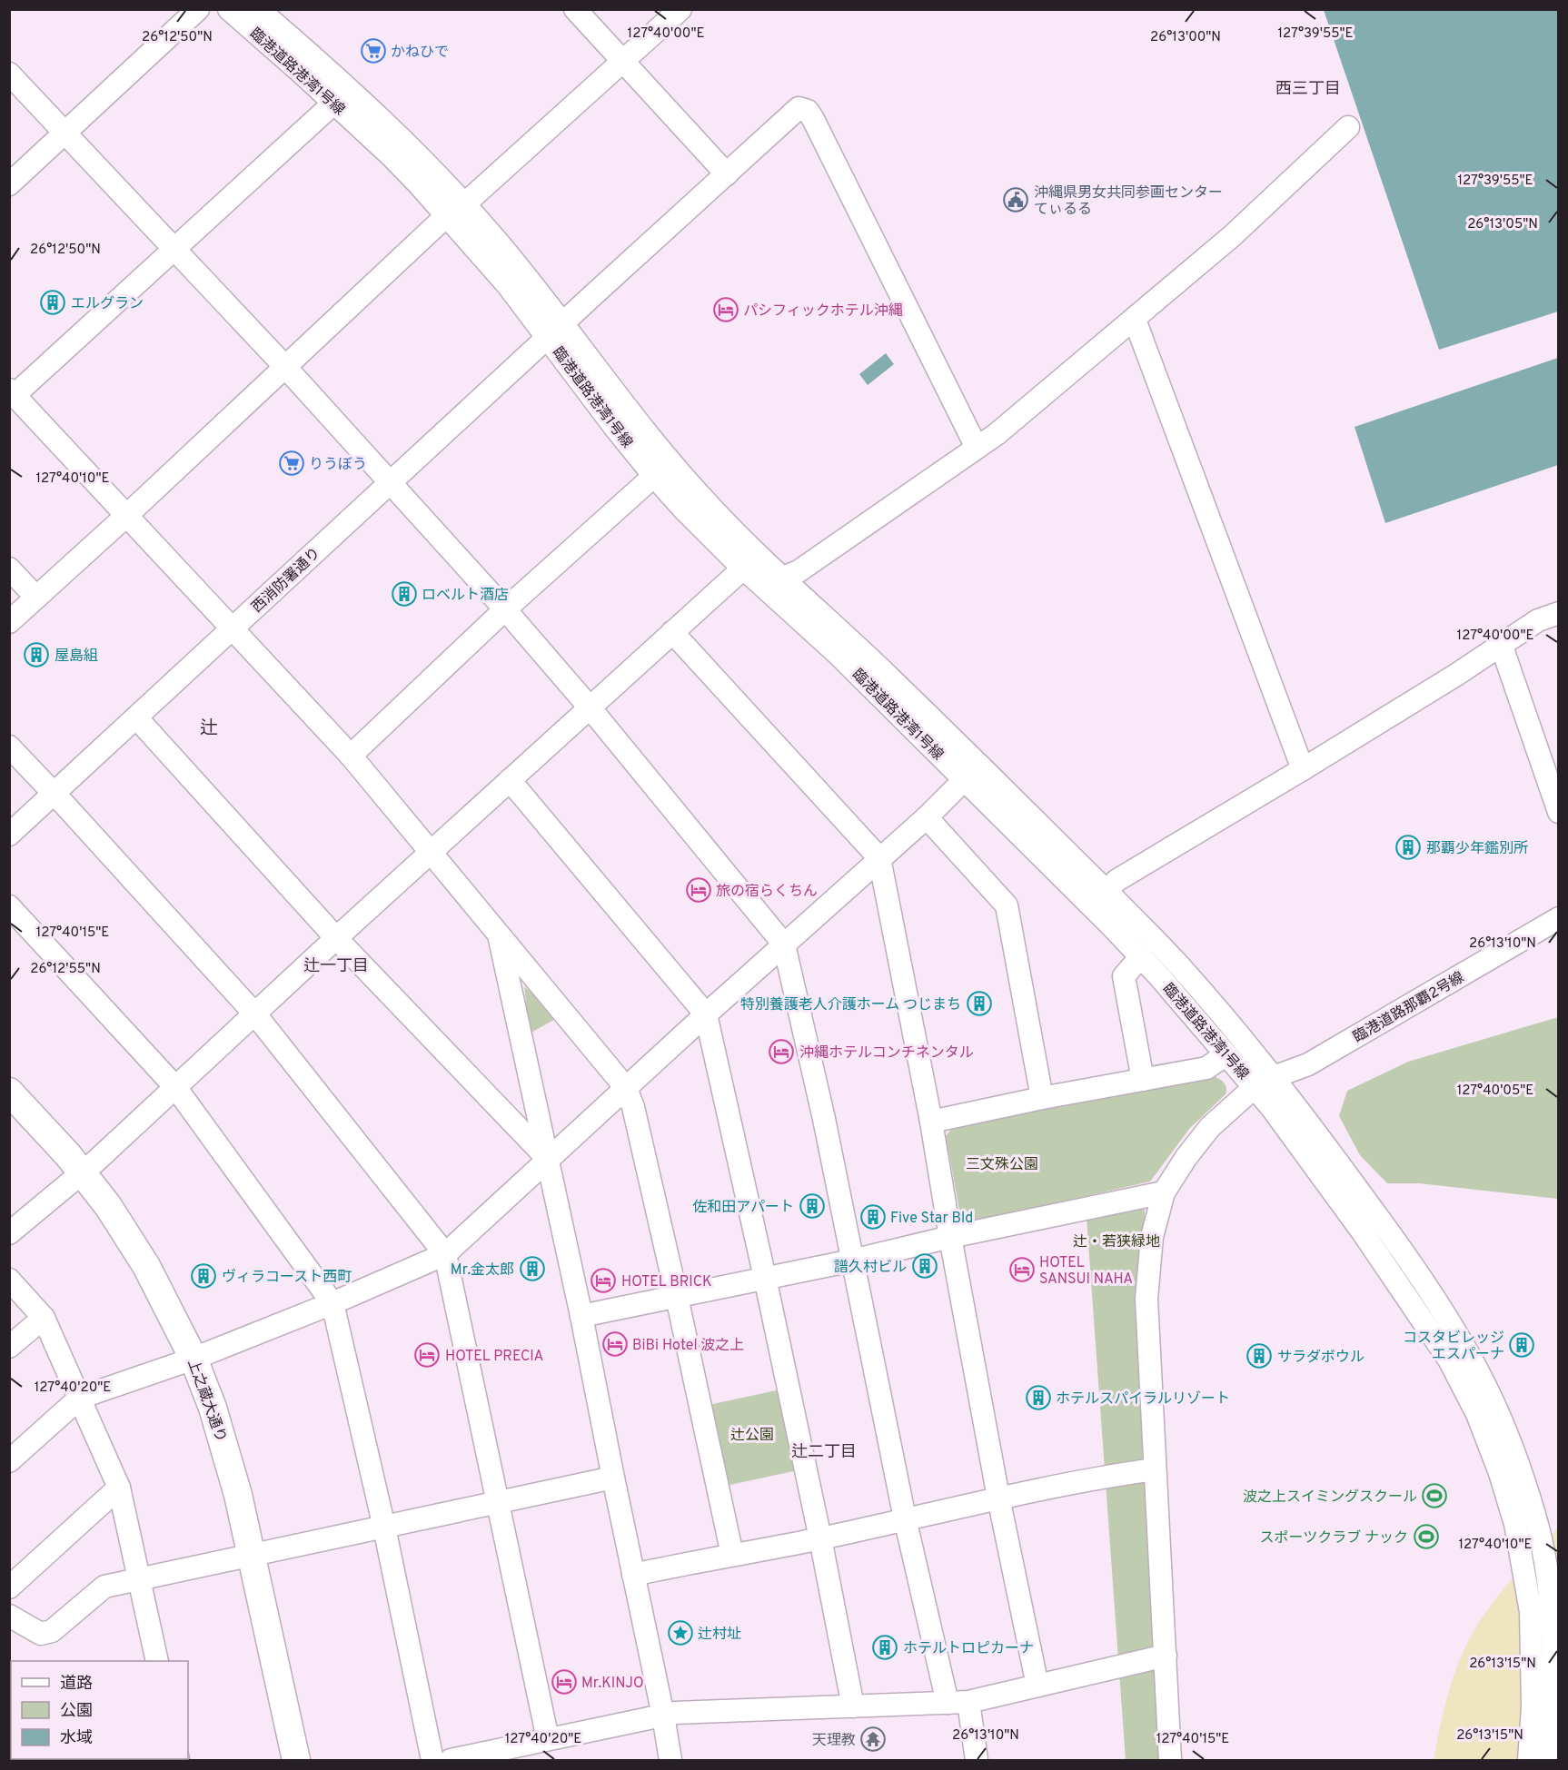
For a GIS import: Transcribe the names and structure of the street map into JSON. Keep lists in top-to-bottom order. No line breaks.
{"streets":{"main road":["上之蔵大通り"],"street":["臨港道路港湾1号線","西消防署通り","臨港道路那覇2号線"]},"crossings":[["臨港道路港湾1号線","西消防署通り"],["臨港道路港湾1号線","臨港道路那覇2号線"]],"districts":["西三丁目","辻","辻一丁目","辻二丁目"],"parks":["三文殊公園","辻・若狭緑地","辻公園"],"places":{"supermarket":["かねひで","りうぼう"],"public building":["沖縄県男女共同参画センター てぃるる"],"building":["エルグラン","ロベルト酒店","屋島組","那覇少年鑑別所","特別養護老人介護ホーム つじまち","佐和田アパート","Five Star Bld","譜久村ビル","Mr.金太郎","ヴィラコースト西町","コスタビレッジ エスパーナ","サラダボウル","ホテルスパイラルリゾート","ホテルトロピカーナ"],"hotel":["パシフィックホテル沖縄","旅の宿らくちん","沖縄ホテルコンチネンタル","HOTEL SANSUI NAHA","HOTEL BRICK","BiBi Hotel 波之上","HOTEL PRECIA","Mr.KINJO"],"sports":["波之上スイミングスクール","スポーツクラブ ナック"],"place":["辻村址"],"temple":["天理教"]},"legend":["道路","公園","水域"],"coordinates":["127°40'00\"E","127°39'55\"E","26°12'50\"N","26°13'00\"N","26°13'05\"N","127°40'10\"E","127°40'15\"E","26°13'10\"N","26°12'55\"N","127°40'05\"E","127°40'20\"E","26°13'15\"N"]}
